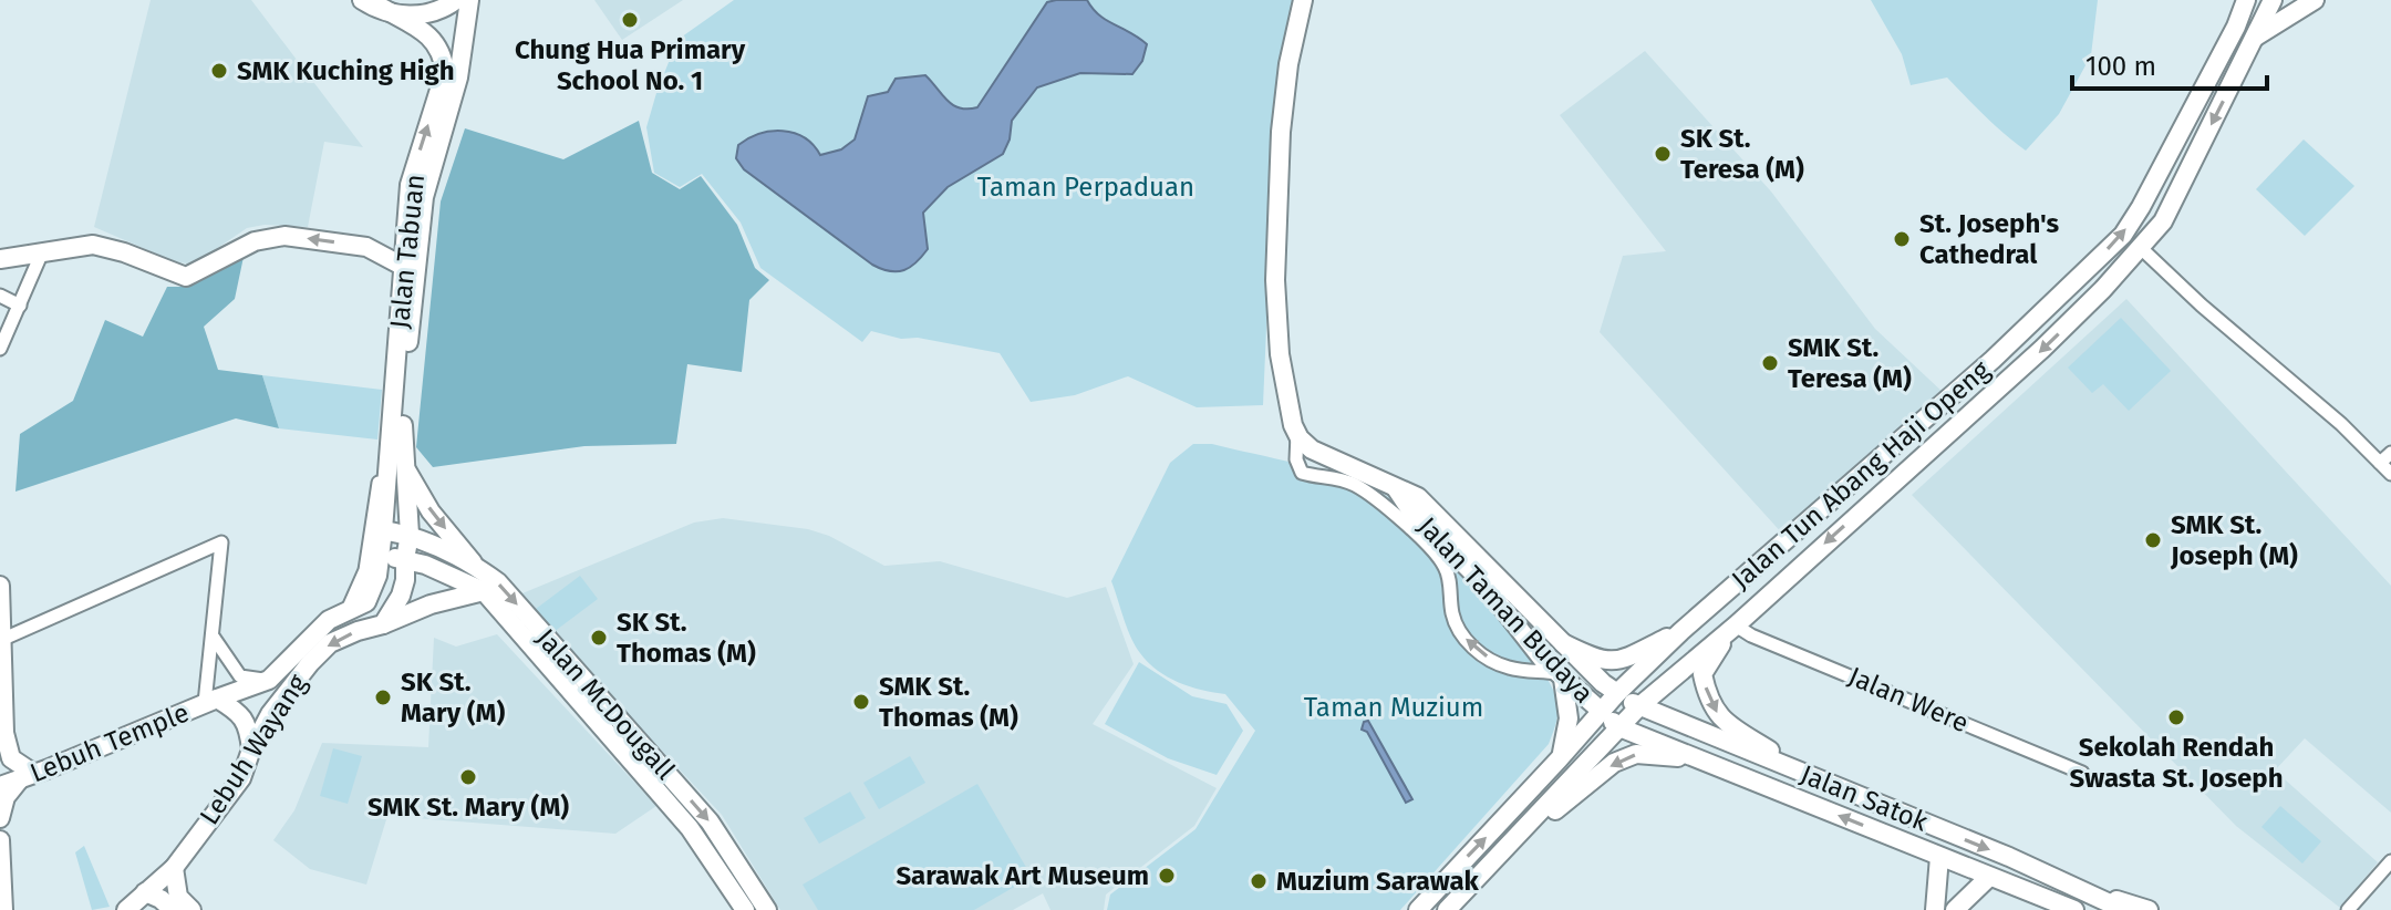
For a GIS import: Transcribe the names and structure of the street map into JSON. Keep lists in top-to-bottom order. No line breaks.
{"streets":{"main road":["Jalan Tabuan","Jalan Tun Abang Haji Openg","Jalan Taman Budaya","Jalan McDougall","Lebuh Temple","Lebuh Wayang","Jalan Satok"],"street":["Jalan Were"]},"crossings":[["Jalan Tabuan","Jalan McDougall"],["Jalan Tabuan","Lebuh Wayang"],["Jalan Tun Abang Haji Openg","Jalan Taman Budaya"],["Jalan Tun Abang Haji Openg","Jalan Were"],["Jalan Tun Abang Haji Openg","Jalan Satok"],["Jalan Taman Budaya","Jalan Satok"],["Jalan McDougall","Lebuh Wayang"],["Lebuh Temple","Lebuh Wayang"]],"parks":["Taman Perpaduan","Taman Muzium"],"places":["Chung Hua Primary School No. 1","SMK Kuching High","SK St. Teresa (M)","St. Joseph's Cathedral","SMK St. Teresa (M)","SMK St. Joseph (M)","SK St. Thomas (M)","SK St. Mary (M)","SMK St. Thomas (M)","Sekolah Rendah Swasta St. Joseph","SMK St. Mary (M)","Sarawak Art Museum","Muzium Sarawak"],"scale_bar":"100 m"}
